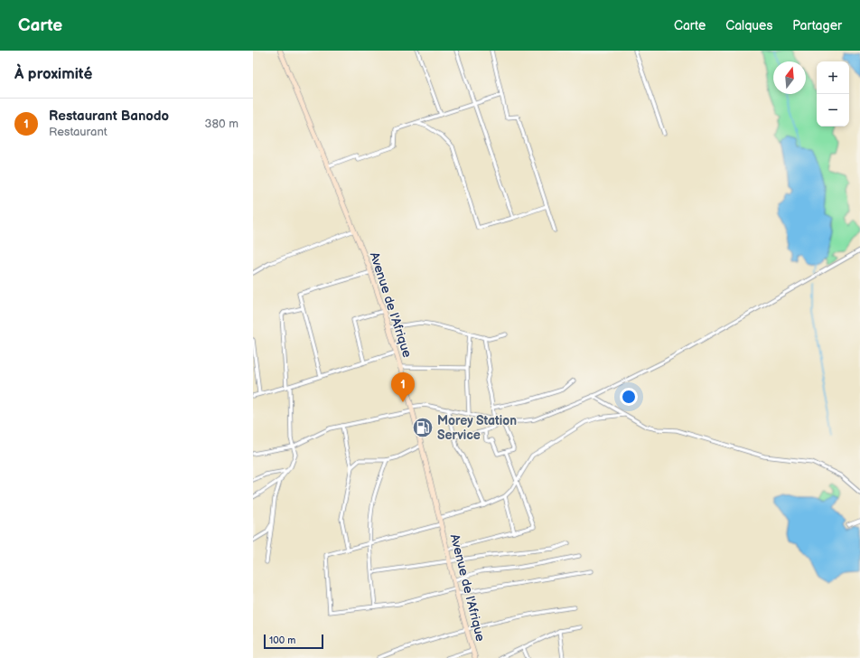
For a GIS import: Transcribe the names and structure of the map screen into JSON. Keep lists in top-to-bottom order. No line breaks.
{"streets":{"main road":["Avenue de l'Afrique"]},"places":{"fuel station":["Morey Station Service"]},"scale_bar":"100 m","north":"top","page":{"header":"Carte","nav":["Carte","Calques","Partager"],"heading":"À proximité","map_buttons":["+","−"],"list":[{"mark":"1","name":"Restaurant Banodo","note":"Restaurant","value":"380 m"}],"pins":"1","scale":"100 m"}}
